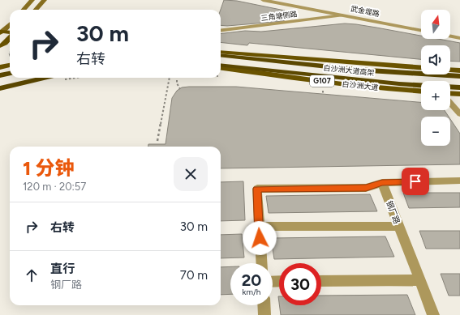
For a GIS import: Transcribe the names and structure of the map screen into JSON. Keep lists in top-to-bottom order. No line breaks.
{"streets":{"highway":["白沙洲大道高架"],"main road":["G107","白沙洲大道"],"street":["武金堤路","三角塘侧路","钢厂路"]},"crossings":[["武金堤路","三角塘侧路"]],"north":"top","page":{"map_buttons":["+","−"],"turn":["30 m","右转"],"heading":["1 分钟","120 m · 20:57"],"list":[{"name":"右转","value":"30 m"},{"name":"直行","note":"钢厂路","value":"70 m"}],"speed":"20 km/h","limit":"30"}}
